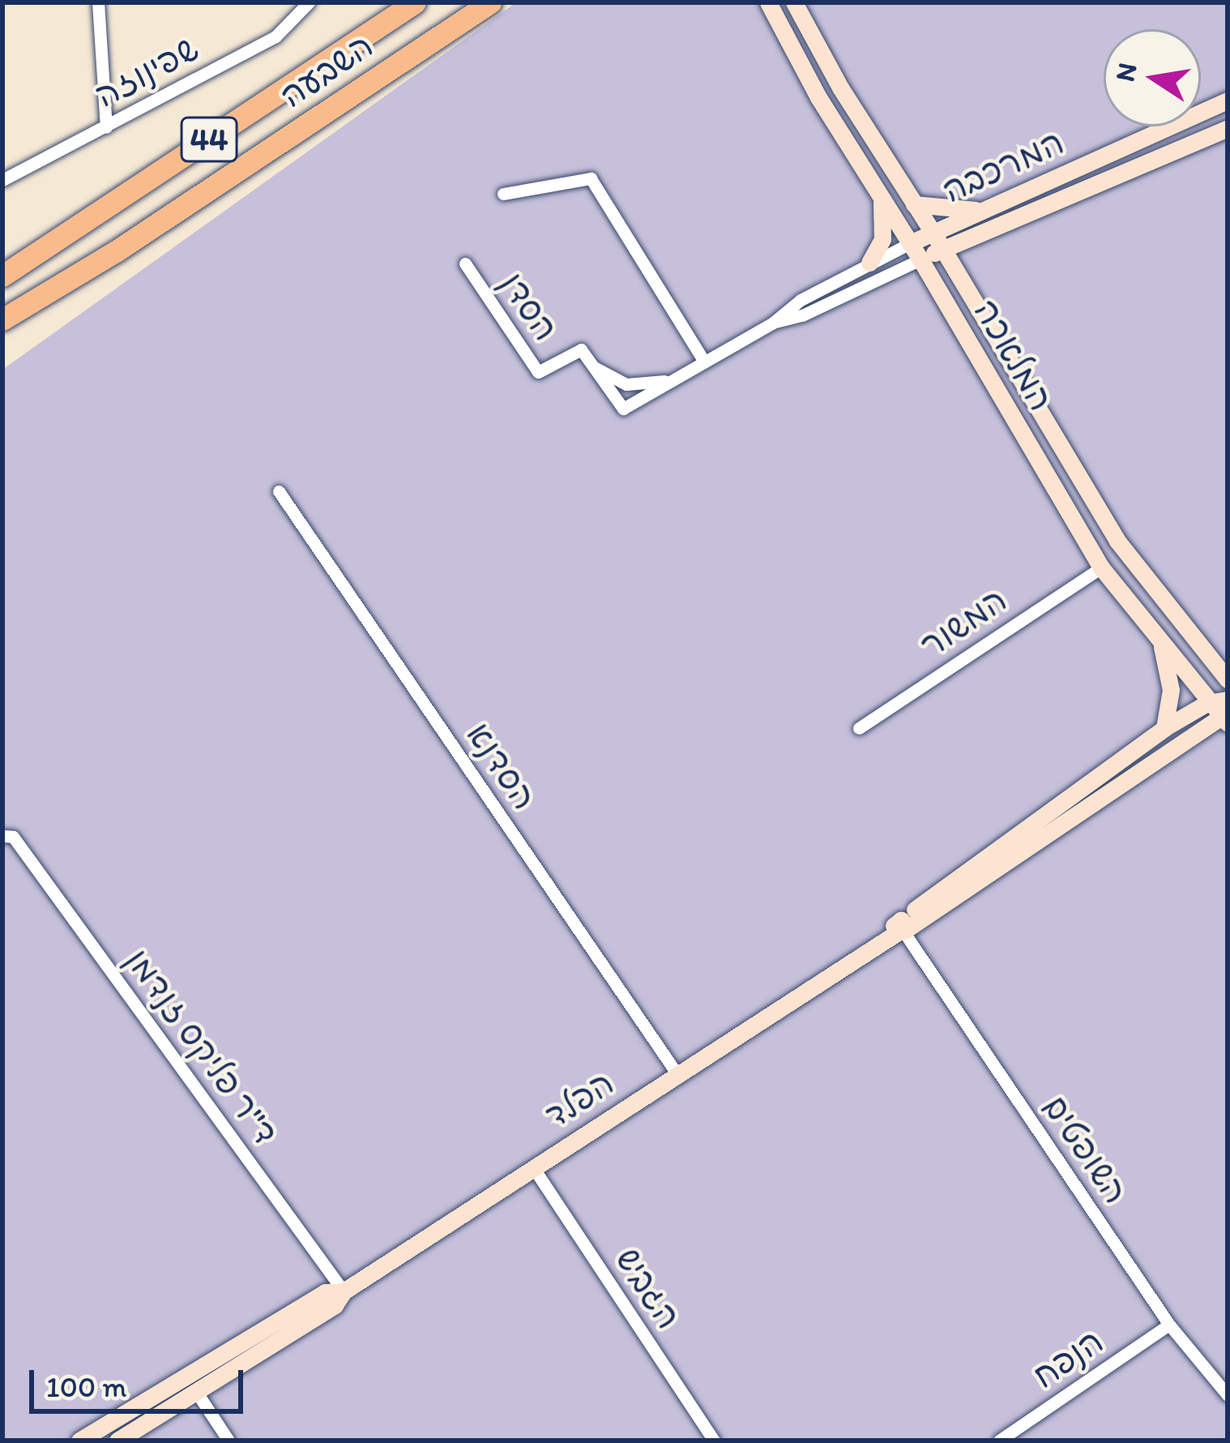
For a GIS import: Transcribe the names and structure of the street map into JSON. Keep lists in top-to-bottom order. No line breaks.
{"streets":{"highway":["השבעה","44"],"street":["שפינוזה","המרכבה","הסדן","המלאכה","המשור","הסדנא","ד''ר פליקס זנדמן","הפלד","השופטים","הגביש","הנפח"]},"crossings":[["המרכבה","הסדן"],["המרכבה","המלאכה"],["הסדן","המלאכה"],["המלאכה","המשור"],["המלאכה","הפלד"],["הסדנא","הפלד"],["ד''ר פליקס זנדמן","הפלד"],["הפלד","השופטים"],["הפלד","הגביש"],["השופטים","הנפח"]],"scale_bar":"100 m","north":"left"}
